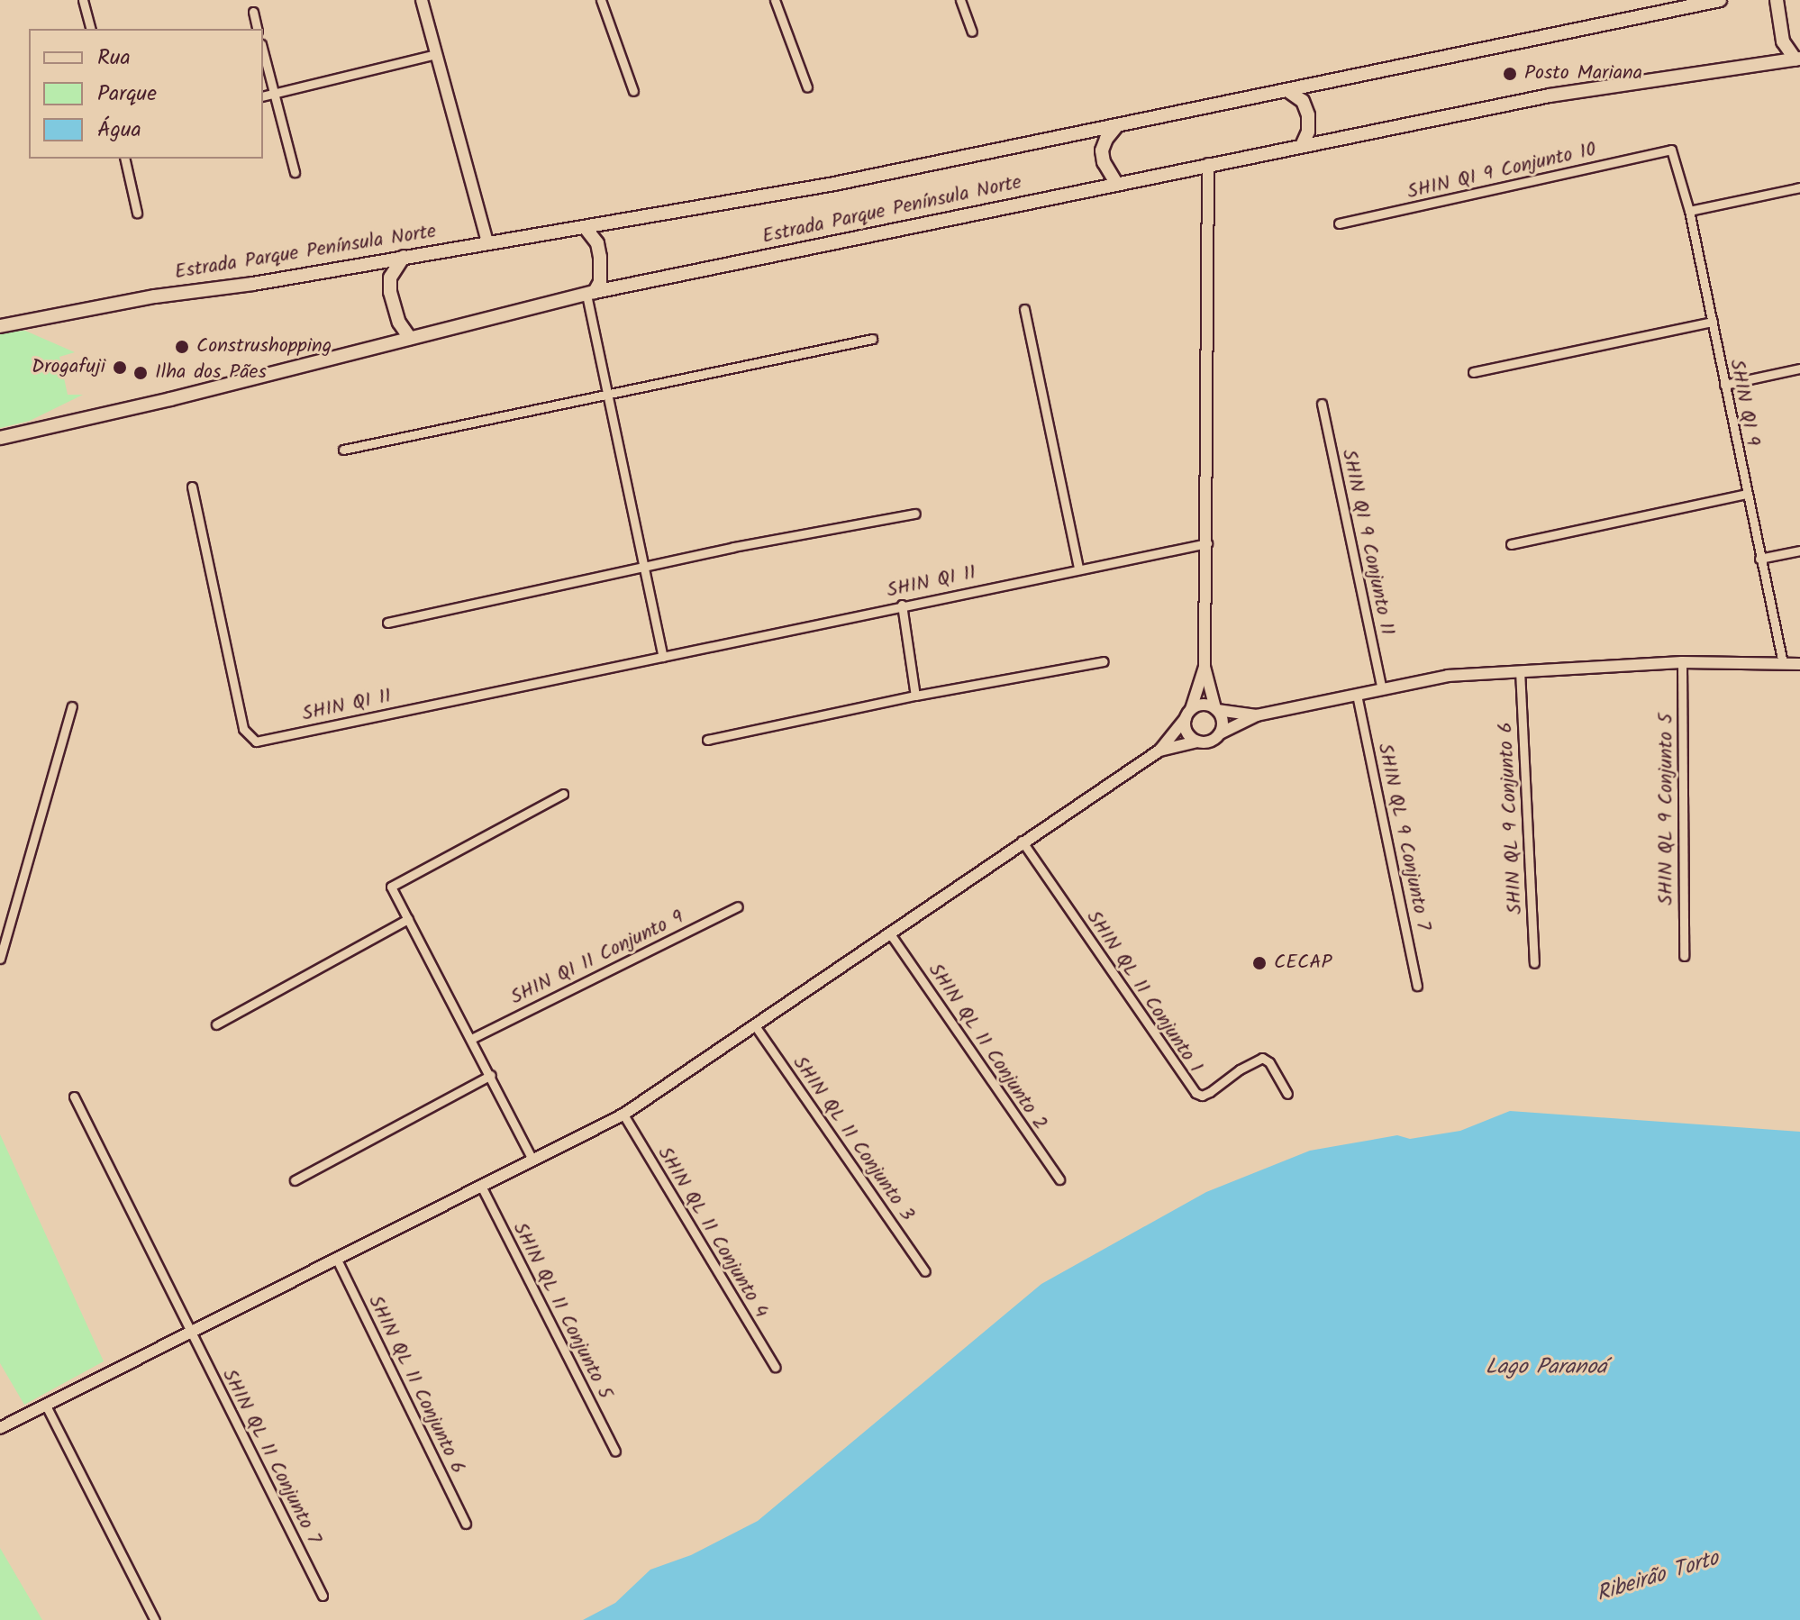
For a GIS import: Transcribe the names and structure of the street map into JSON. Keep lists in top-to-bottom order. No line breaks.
{"streets":{"main road":["Estrada Parque Península Norte"],"street":["SHIN QI 9 Conjunto 10","SHIN QI 9","SHIN QI 9 Conjunto 11","SHIN QI 11","SHIN QL 9 Conjunto 5","SHIN QL 9 Conjunto 6","SHIN QL 9 Conjunto 7","SHIN QI 11 Conjunto 9","SHIN QL 11 Conjunto 1","SHIN QL 11 Conjunto 2","SHIN QL 11 Conjunto 3","SHIN QL 11 Conjunto 4","SHIN QL 11 Conjunto 5","SHIN QL 11 Conjunto 6","SHIN QL 11 Conjunto 7"]},"crossings":[["SHIN QI 9 Conjunto 10","SHIN QI 9"]],"water":["Lago Paranoá","Ribeirão Torto"],"places":["Posto Mariana","Construshopping","Drogafuji","Ilha dos Pães","CECAP"],"legend":["Rua","Parque","Água"]}
